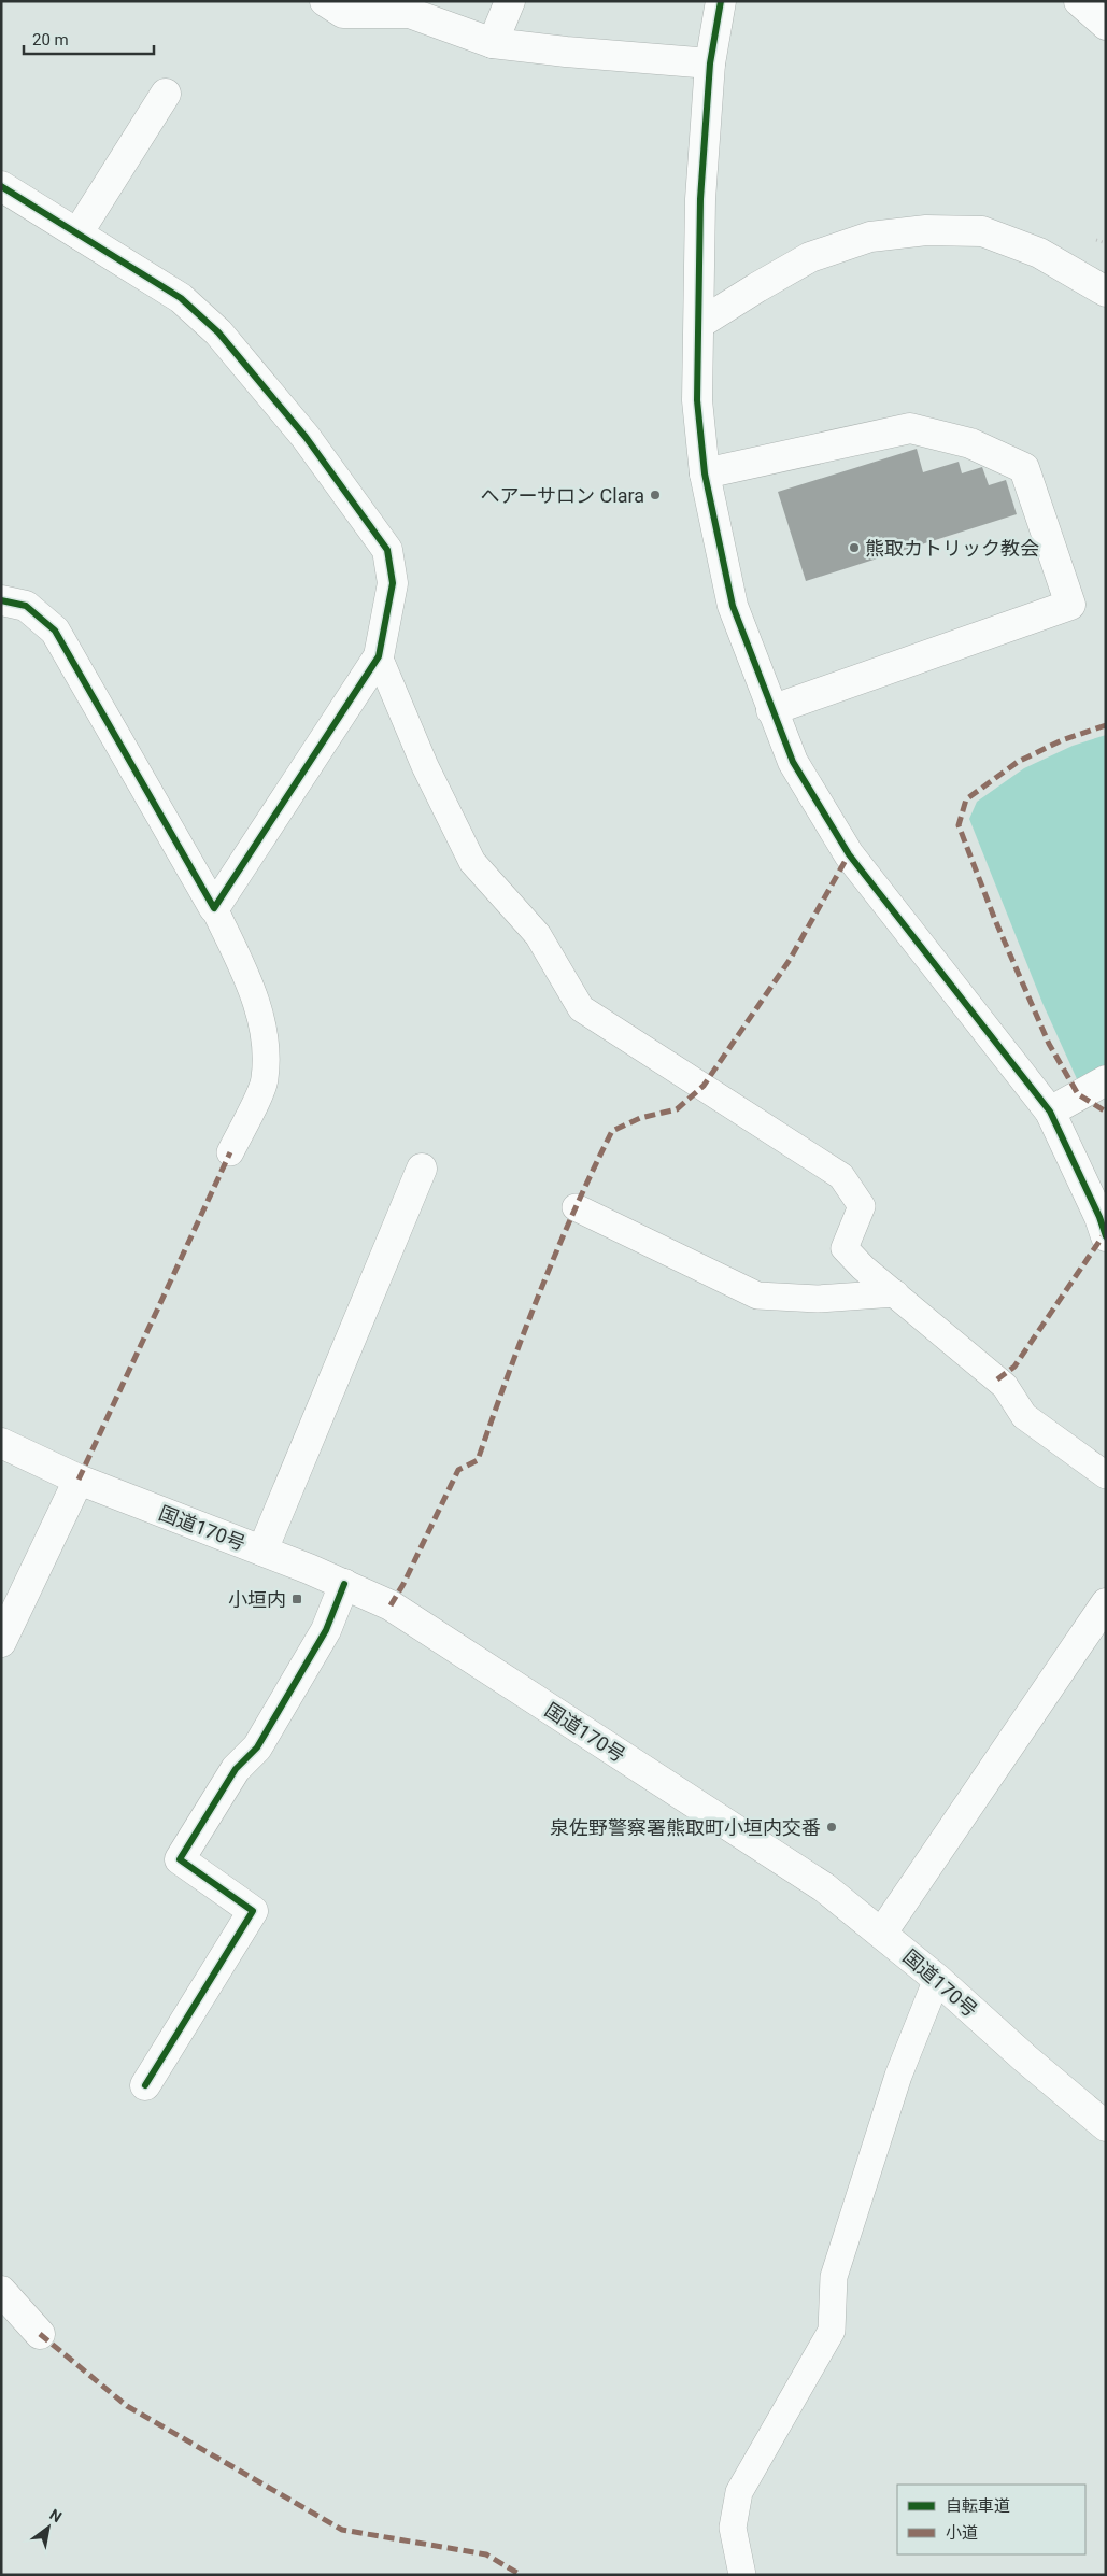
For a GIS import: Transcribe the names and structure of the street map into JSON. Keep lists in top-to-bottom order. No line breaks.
{"streets":{"main road":["国道170号"]},"places":{"other":["ヘアーサロン Clara","熊取カトリック教会","泉佐野警察署熊取町小垣内交番"],"transit":["小垣内"]},"legend":["自転車道","小道"],"scale_bar":"20 m","north":"top right"}
